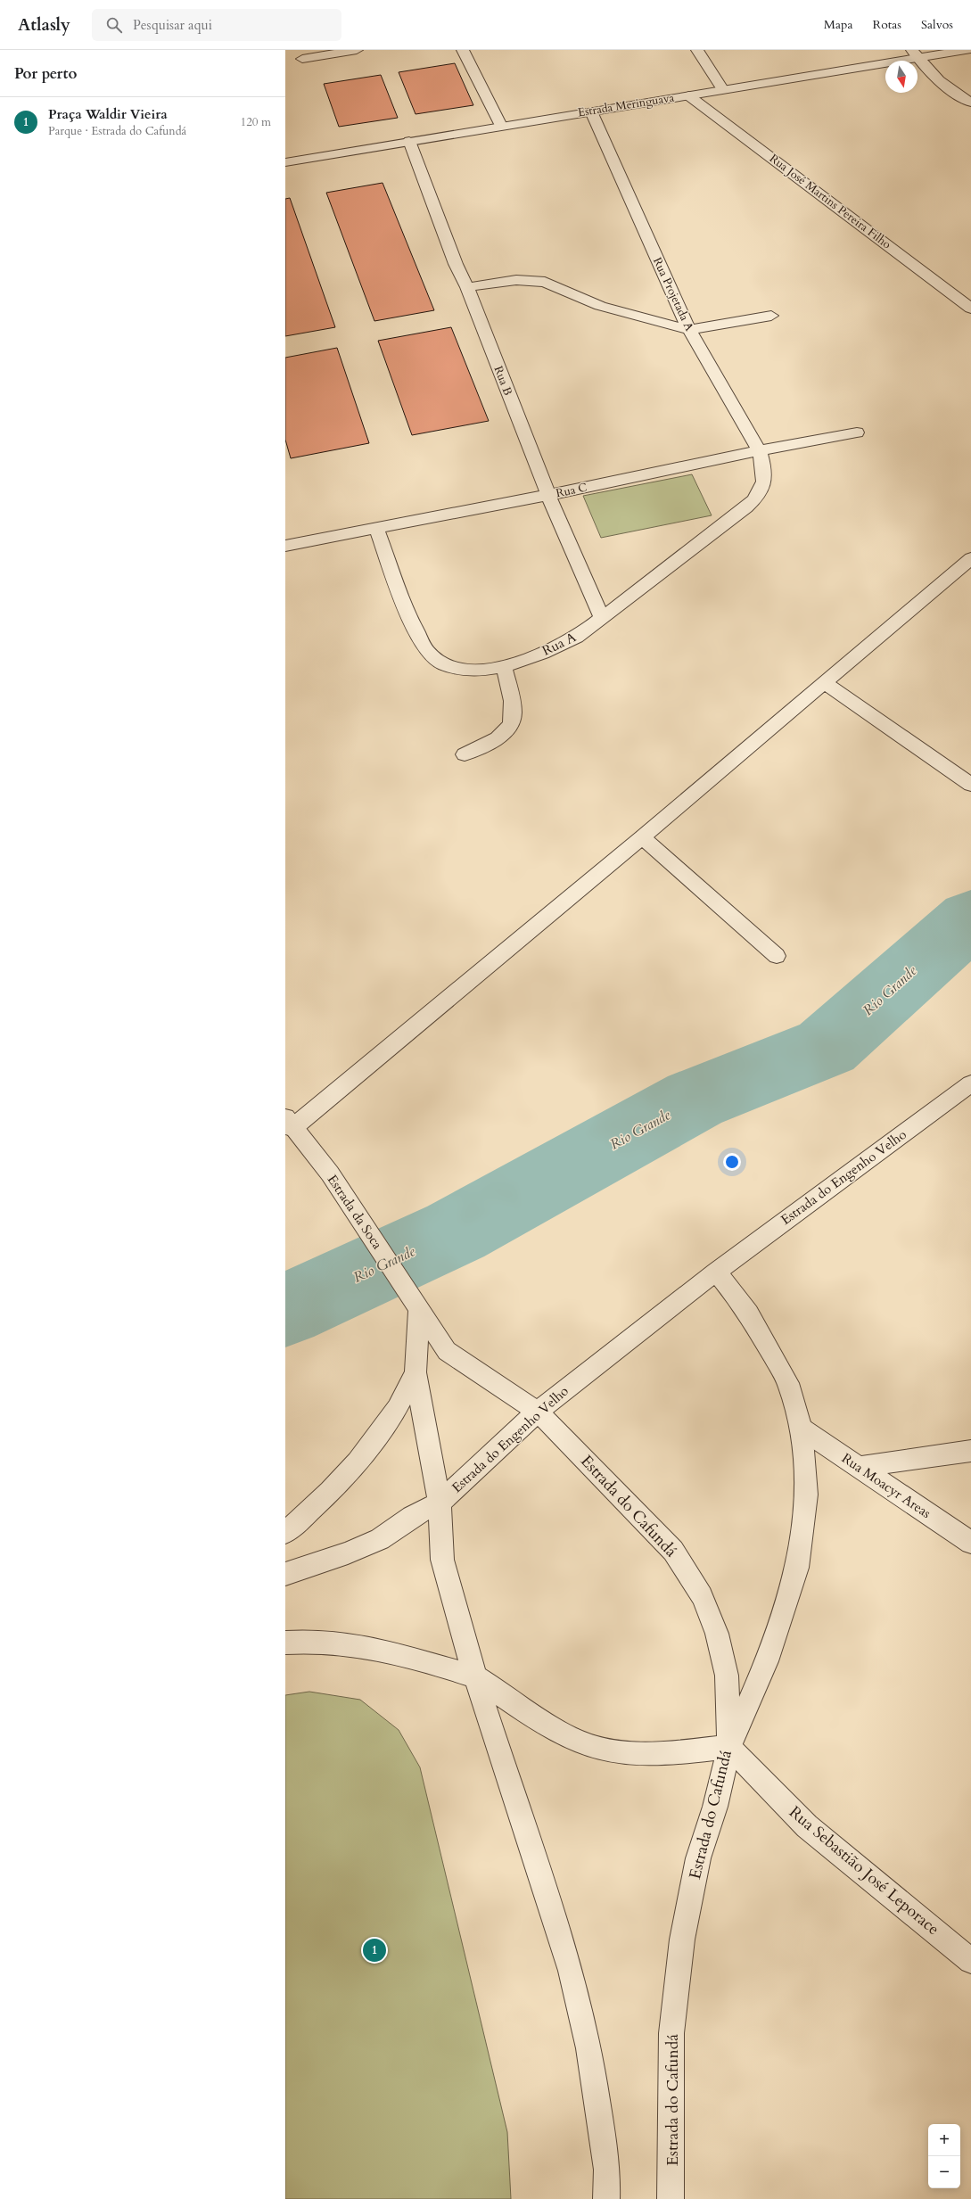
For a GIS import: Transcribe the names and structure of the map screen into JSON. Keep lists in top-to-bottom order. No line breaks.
{"streets":{"street":["Estrada Meringuava","Rua José Martins Pereira Filho","Rua Projetada A","Rua B","Rua C","Rua A","Estrada do Engenho Velho","Estrada da Soca","Rua Moacyr Areas","Estrada do Cafundá","Rua Sebastião José Leporace"]},"crossings":[["Estrada Meringuava","Rua José Martins Pereira Filho"],["Estrada Meringuava","Rua Projetada A"],["Estrada Meringuava","Rua B"],["Rua Projetada A","Rua C"],["Rua Projetada A","Rua A"],["Rua B","Rua C"],["Rua B","Rua A"],["Rua C","Rua A"],["Estrada do Engenho Velho","Estrada da Soca"],["Estrada do Engenho Velho","Estrada do Cafundá"],["Estrada da Soca","Estrada do Cafundá"],["Estrada do Cafundá","Rua Sebastião José Leporace"]],"water":["Rio Grande"],"north":"bottom","page":{"header":"Atlasly","search":"Pesquisar aqui","nav":["Mapa","Rotas","Salvos"],"heading":"Por perto","list":[{"mark":"1","name":"Praça Waldir Vieira","note":"Parque · Estrada do Cafundá","value":"120 m"}],"pins":"1","map_buttons":["+","−"]}}
